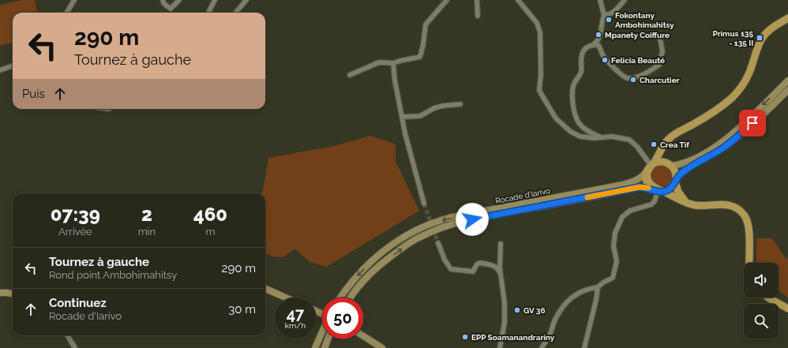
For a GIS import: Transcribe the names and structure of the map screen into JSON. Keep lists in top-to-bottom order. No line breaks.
{"streets":{"main road":["Rocade d'Iarivo"]},"places":{"other":["Fokontany Ambohimahitsy","Mpanety Coiffure","Felicia Beauté","Charcutier","Crea Tif","GV 36","EPP Soamanandrariny"],"transit":["Primus 135 - 135 II"]},"page":{"turn":["290 m","Tournez à gauche"],"then":"Puis","eta":["07:39","Arrivée","2","min","460","m"],"list":[{"name":"Tournez à gauche","note":"Rond point Ambohimahitsy","value":"290 m"},{"name":"Continuez","note":"Rocade d'Iarivo","value":"30 m"}],"speed":"47 km/h","limit":"50"}}
